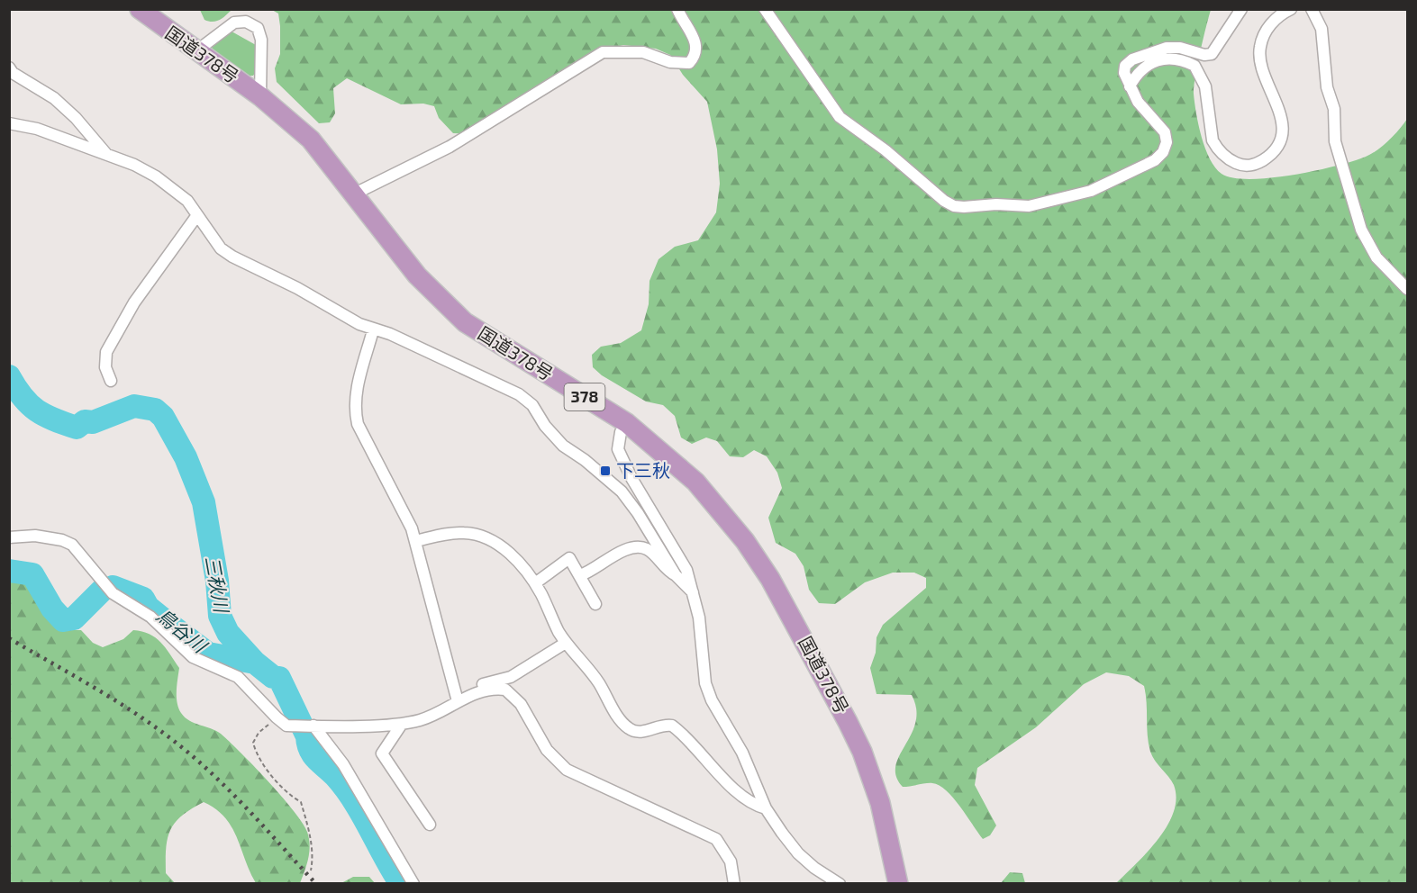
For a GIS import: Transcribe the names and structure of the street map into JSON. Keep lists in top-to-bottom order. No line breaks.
{"streets":{"highway":["国道378号","378"]},"water":["三秋川","鳥谷川"],"places":{"transit":["下三秋"]}}
